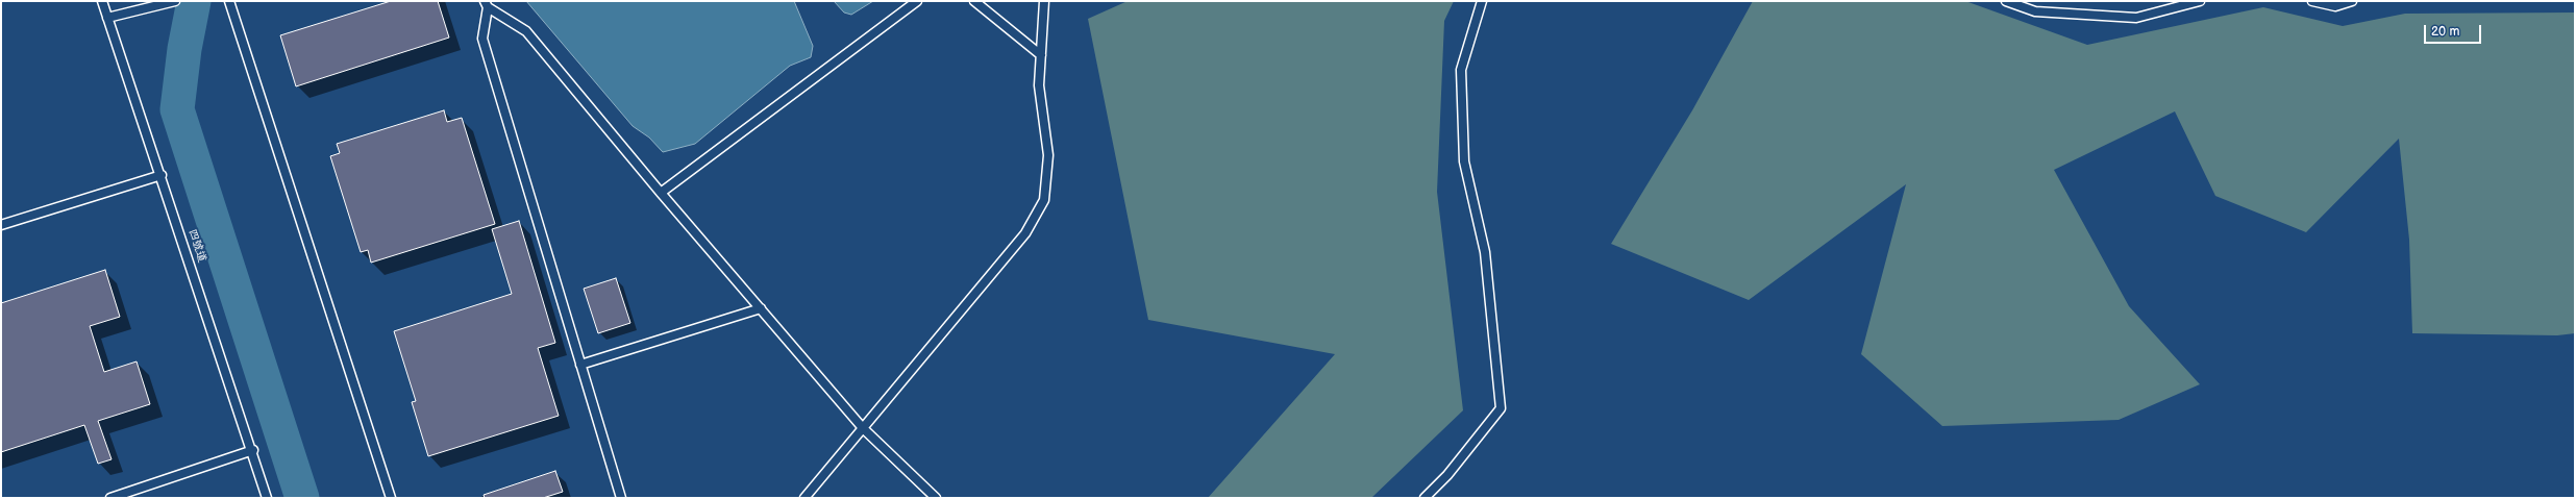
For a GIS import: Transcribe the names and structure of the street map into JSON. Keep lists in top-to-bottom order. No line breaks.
{"streets":{"lane":["四號道"]},"scale_bar":"20 m"}
